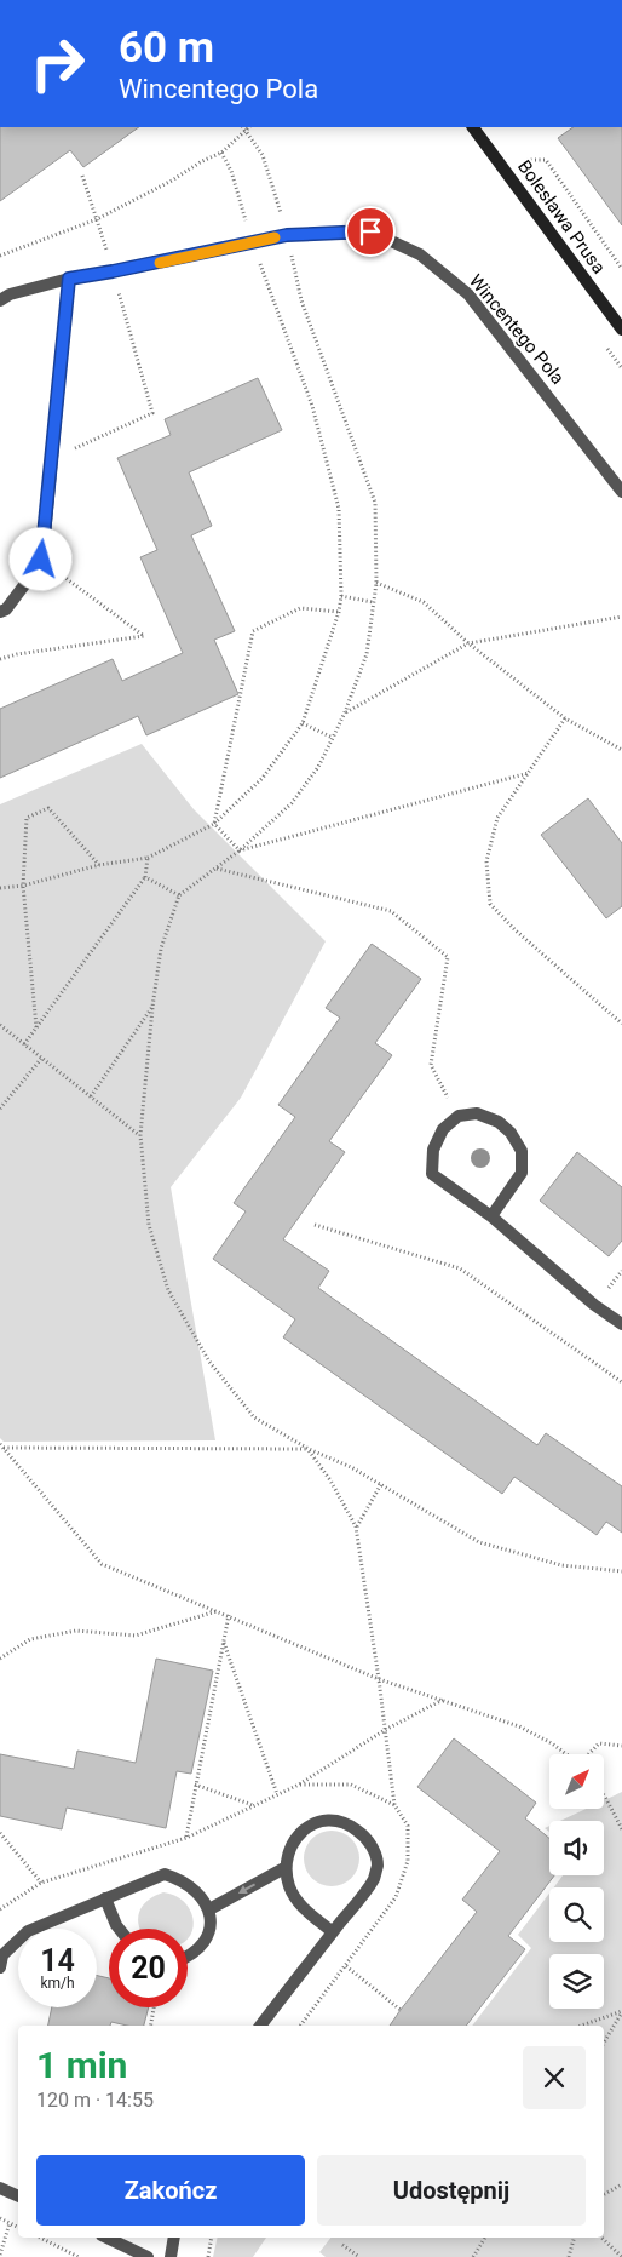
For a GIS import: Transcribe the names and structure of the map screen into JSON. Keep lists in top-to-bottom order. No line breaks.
{"streets":{"street":["Bolesława Prusa","Wincentego Pola"]},"north":"top right","page":{"turn":["60 m","Wincentego Pola"],"speed":"14 km/h","limit":"20","heading":["1 min","120 m · 14:55"],"buttons":["Zakończ","Udostępnij"]}}
